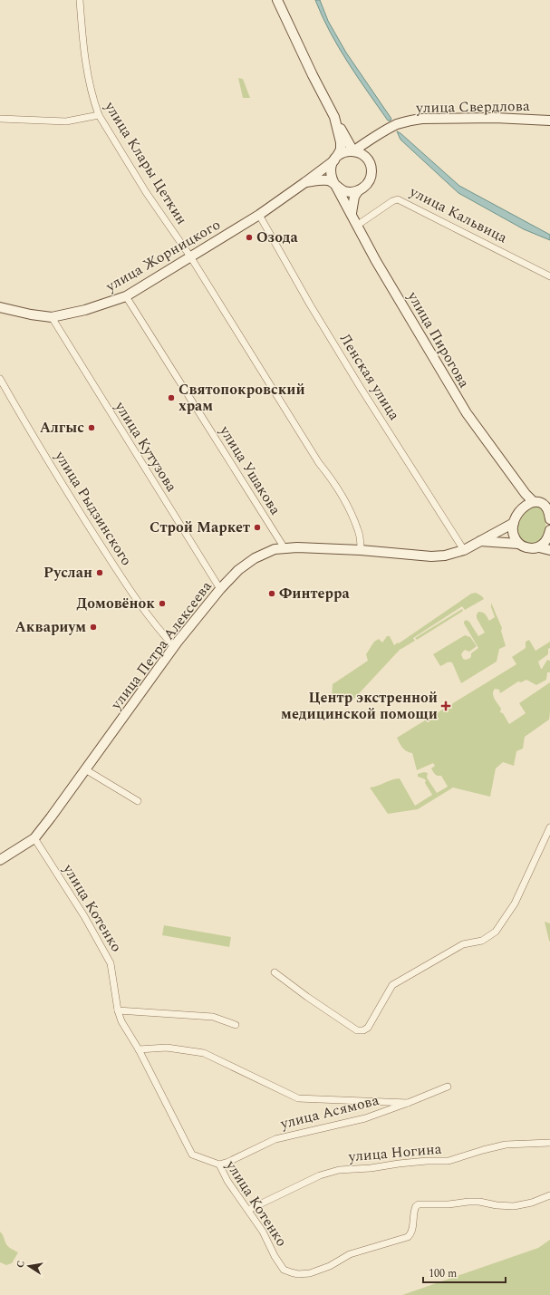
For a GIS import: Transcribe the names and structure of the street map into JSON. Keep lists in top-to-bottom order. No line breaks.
{"streets":{"street":["улица Свердлова","улица Клары Цеткин","улица Кальвица","улица Жорницкого","улица Пирогова","Ленская улица","улица Кутузова","улица Ушакова","улица Рыдзинского","улица Петра Алексеева","улица Котенко","улица Асямова","улица Ногина"]},"crossings":[["улица Свердлова","улица Жорницкого"],["улица Свердлова","улица Пирогова"],["улица Клары Цеткин","улица Жорницкого"],["улица Клары Цеткин","улица Петра Алексеева"],["улица Кальвица","улица Пирогова"],["улица Жорницкого","улица Пирогова"],["улица Жорницкого","Ленская улица"],["улица Жорницкого","улица Кутузова"],["улица Жорницкого","улица Ушакова"],["Ленская улица","улица Петра Алексеева"],["улица Кутузова","улица Петра Алексеева"],["улица Ушакова","улица Петра Алексеева"],["улица Рыдзинского","улица Петра Алексеева"],["улица Петра Алексеева","улица Котенко"],["улица Котенко","улица Асямова"],["улица Котенко","улица Ногина"]],"places":{"other":["Озода","Святопокровский храм","Алгыс","Строй Маркет","Руслан","Финтерра","Домовёнок","Аквариум"],"health":["Центр экстренной медицинской помощи"]},"scale_bar":"100 m","north":"left"}
